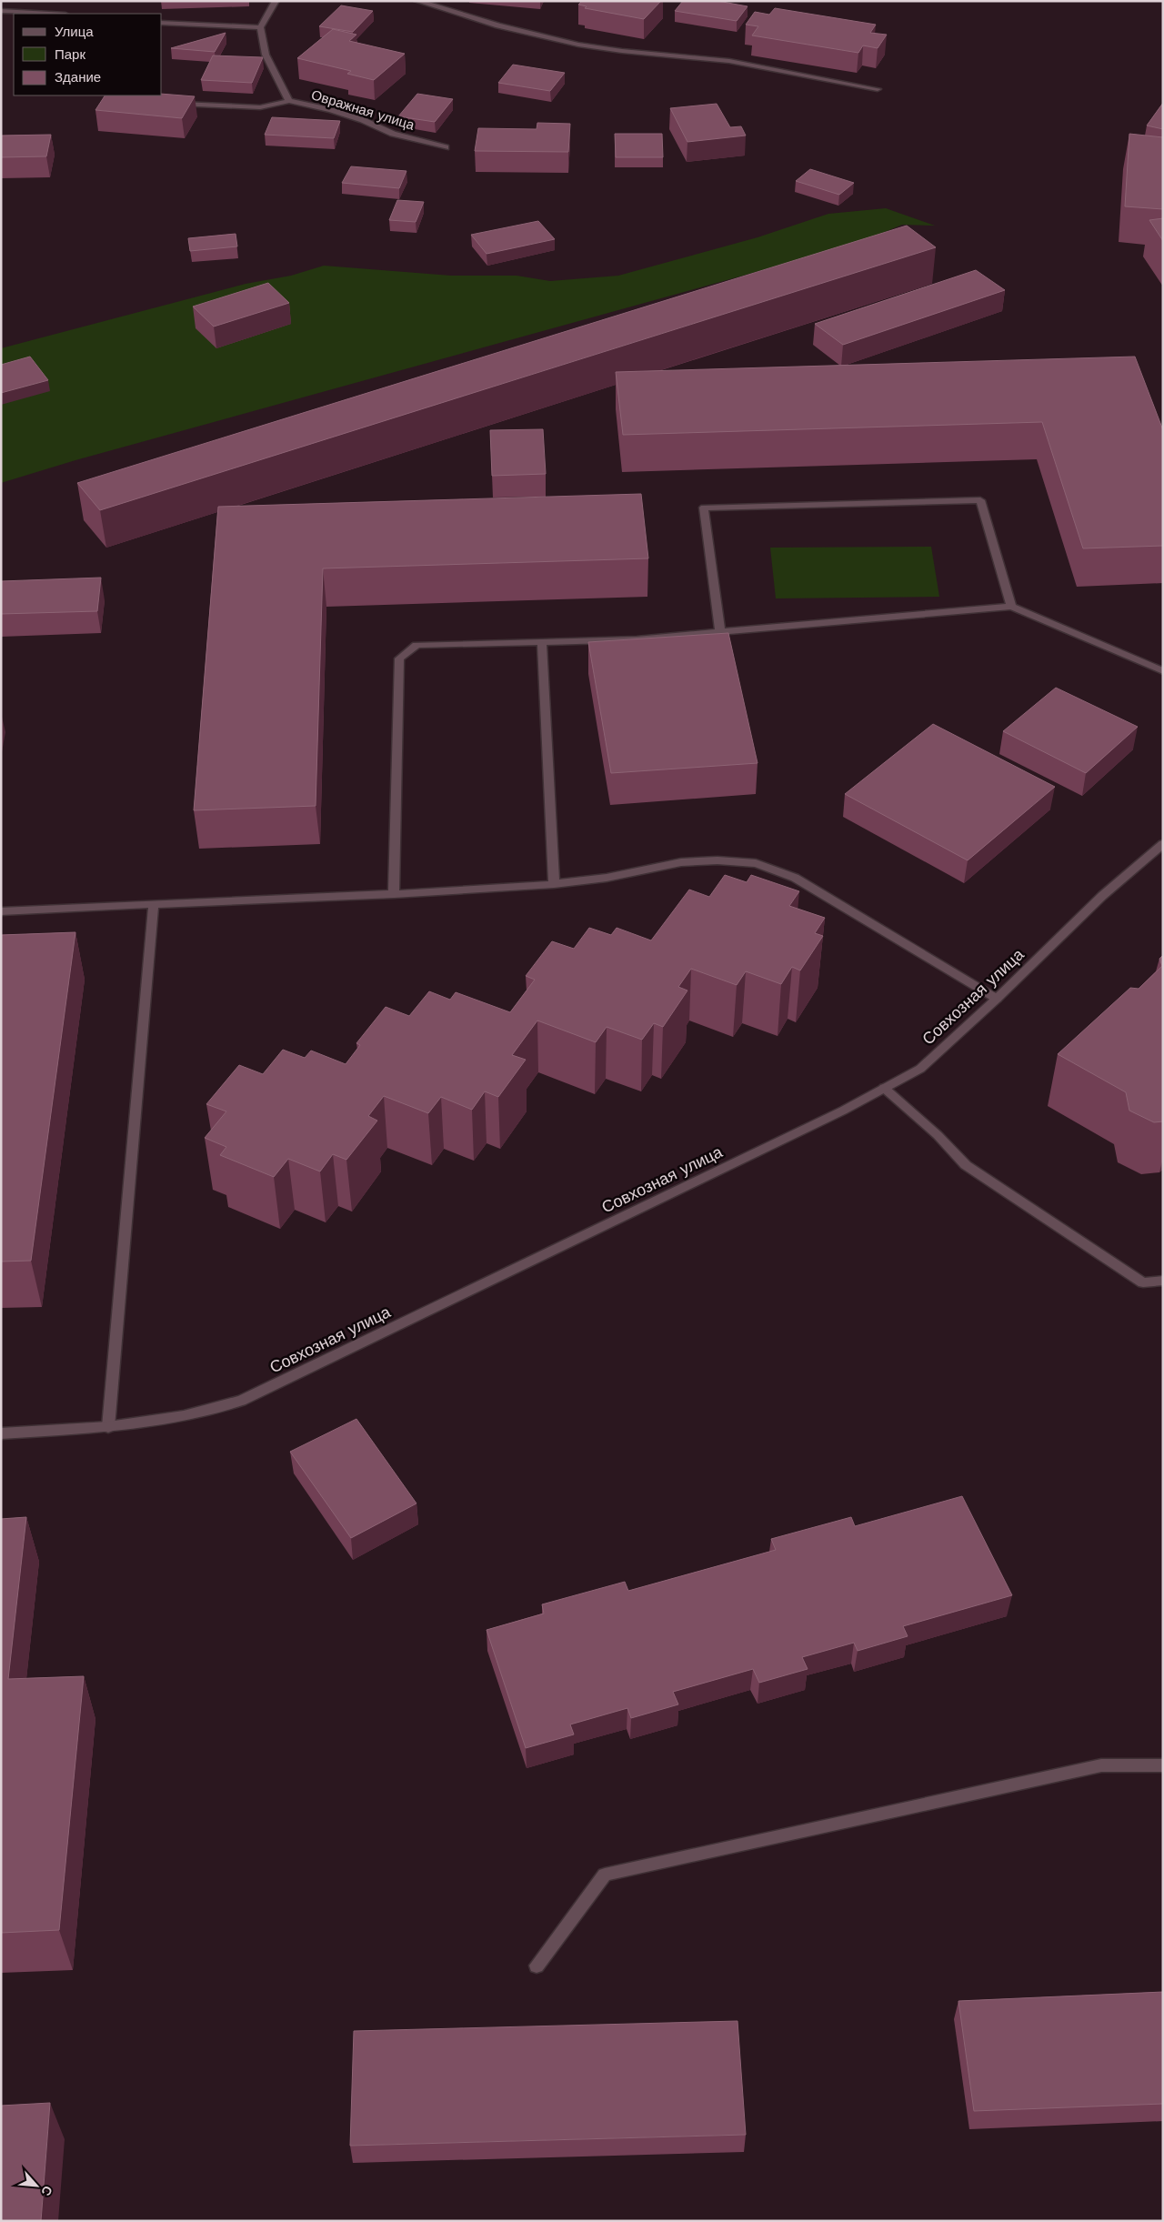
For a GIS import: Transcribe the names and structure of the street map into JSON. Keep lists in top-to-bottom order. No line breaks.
{"streets":{"street":["Овражная улица","Совхозная улица"]},"legend":["Улица","Парк","Здание"],"north":"bottom right"}
